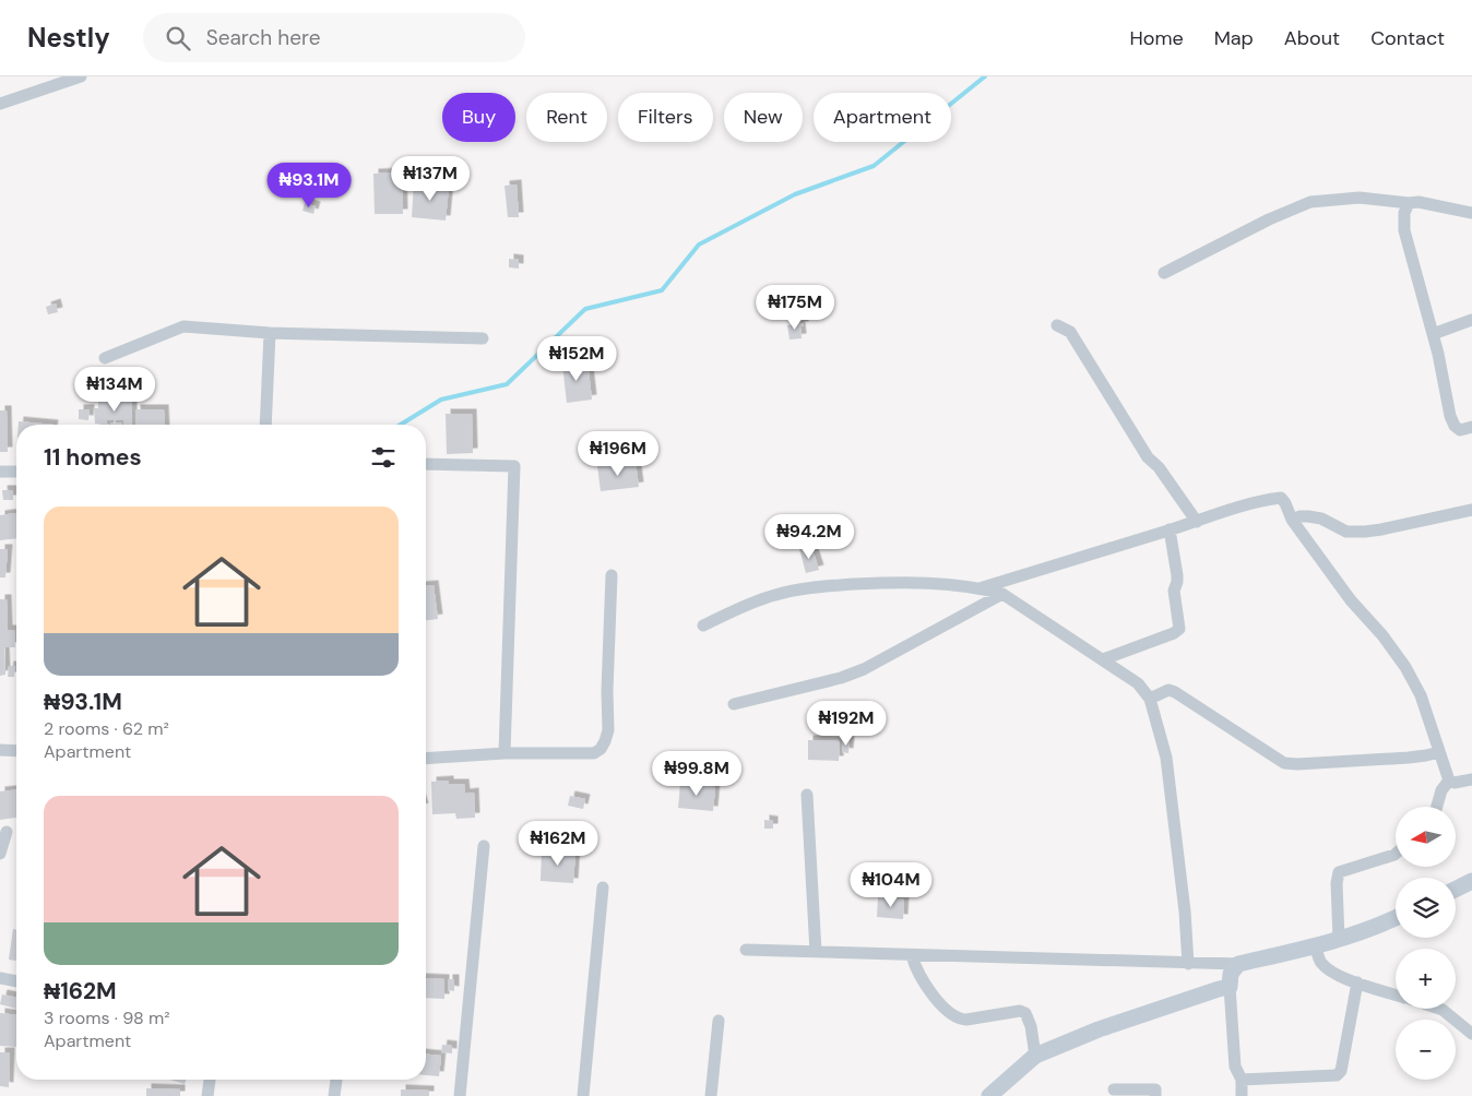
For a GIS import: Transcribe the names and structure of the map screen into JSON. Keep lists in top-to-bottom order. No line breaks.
{"north":"left","page":{"header":"Nestly","search":"Search here","nav":["Home","Map","About","Contact"],"chip":["Buy","Rent","Filters","New","Apartment"],"price":["₦137M","₦93.1M","₦175M","₦152M","₦134M","₦196M","₦94.2M","₦192M","₦99.8M","₦162M","₦104M"],"heading":"11 homes","list":[{"name":"₦93.1M","note":"2 rooms · 62 m² · Apartment"},{"name":"₦162M","note":"3 rooms · 98 m² · Apartment"}],"map_buttons":["+","−"]}}
